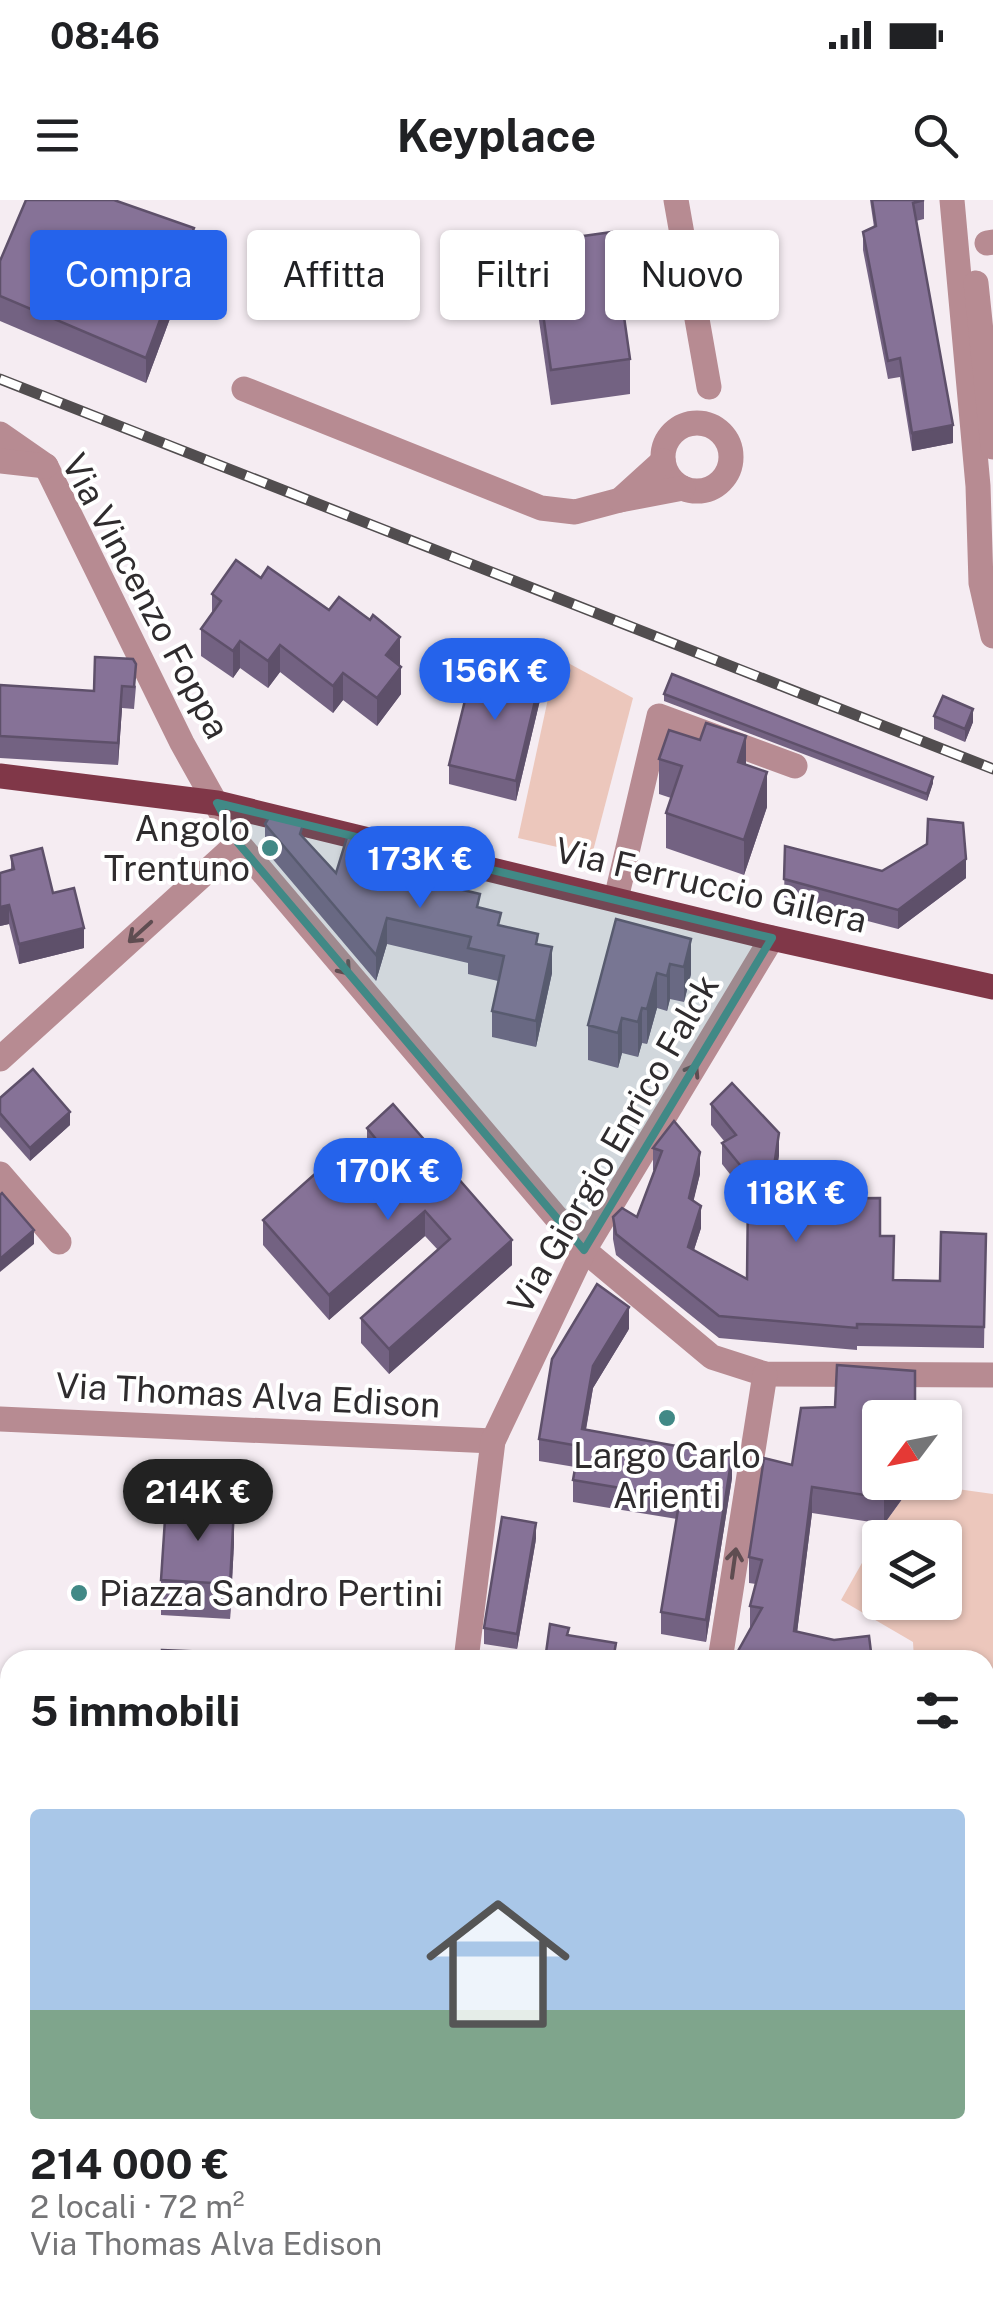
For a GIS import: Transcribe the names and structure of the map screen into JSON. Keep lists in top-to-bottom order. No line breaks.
{"streets":{"main road":["Via Ferruccio Gilera"],"street":["Via Vincenzo Foppa","Via Giorgio Enrico Falck","Via Thomas Alva Edison"]},"crossings":[["Via Vincenzo Foppa","Via Ferruccio Gilera"],["Via Vincenzo Foppa","Via Giorgio Enrico Falck"],["Via Ferruccio Gilera","Via Giorgio Enrico Falck"],["Via Giorgio Enrico Falck","Via Thomas Alva Edison"]],"one_way":["Via Vincenzo Foppa","Via Giorgio Enrico Falck"],"places":["Angolo Trentuno","Largo Carlo Arienti","Piazza Sandro Pertini"],"north":"bottom left","page":{"status":"08:46","header":"Keyplace","chip":["Compra","Affitta","Filtri","Nuovo"],"price":["156K €","173K €","170K €","118K €","214K €"],"heading":"5 immobili","list":[{"name":"214 000 €","note":"2 locali · 72 m² · Via Thomas Alva Edison"}]}}
